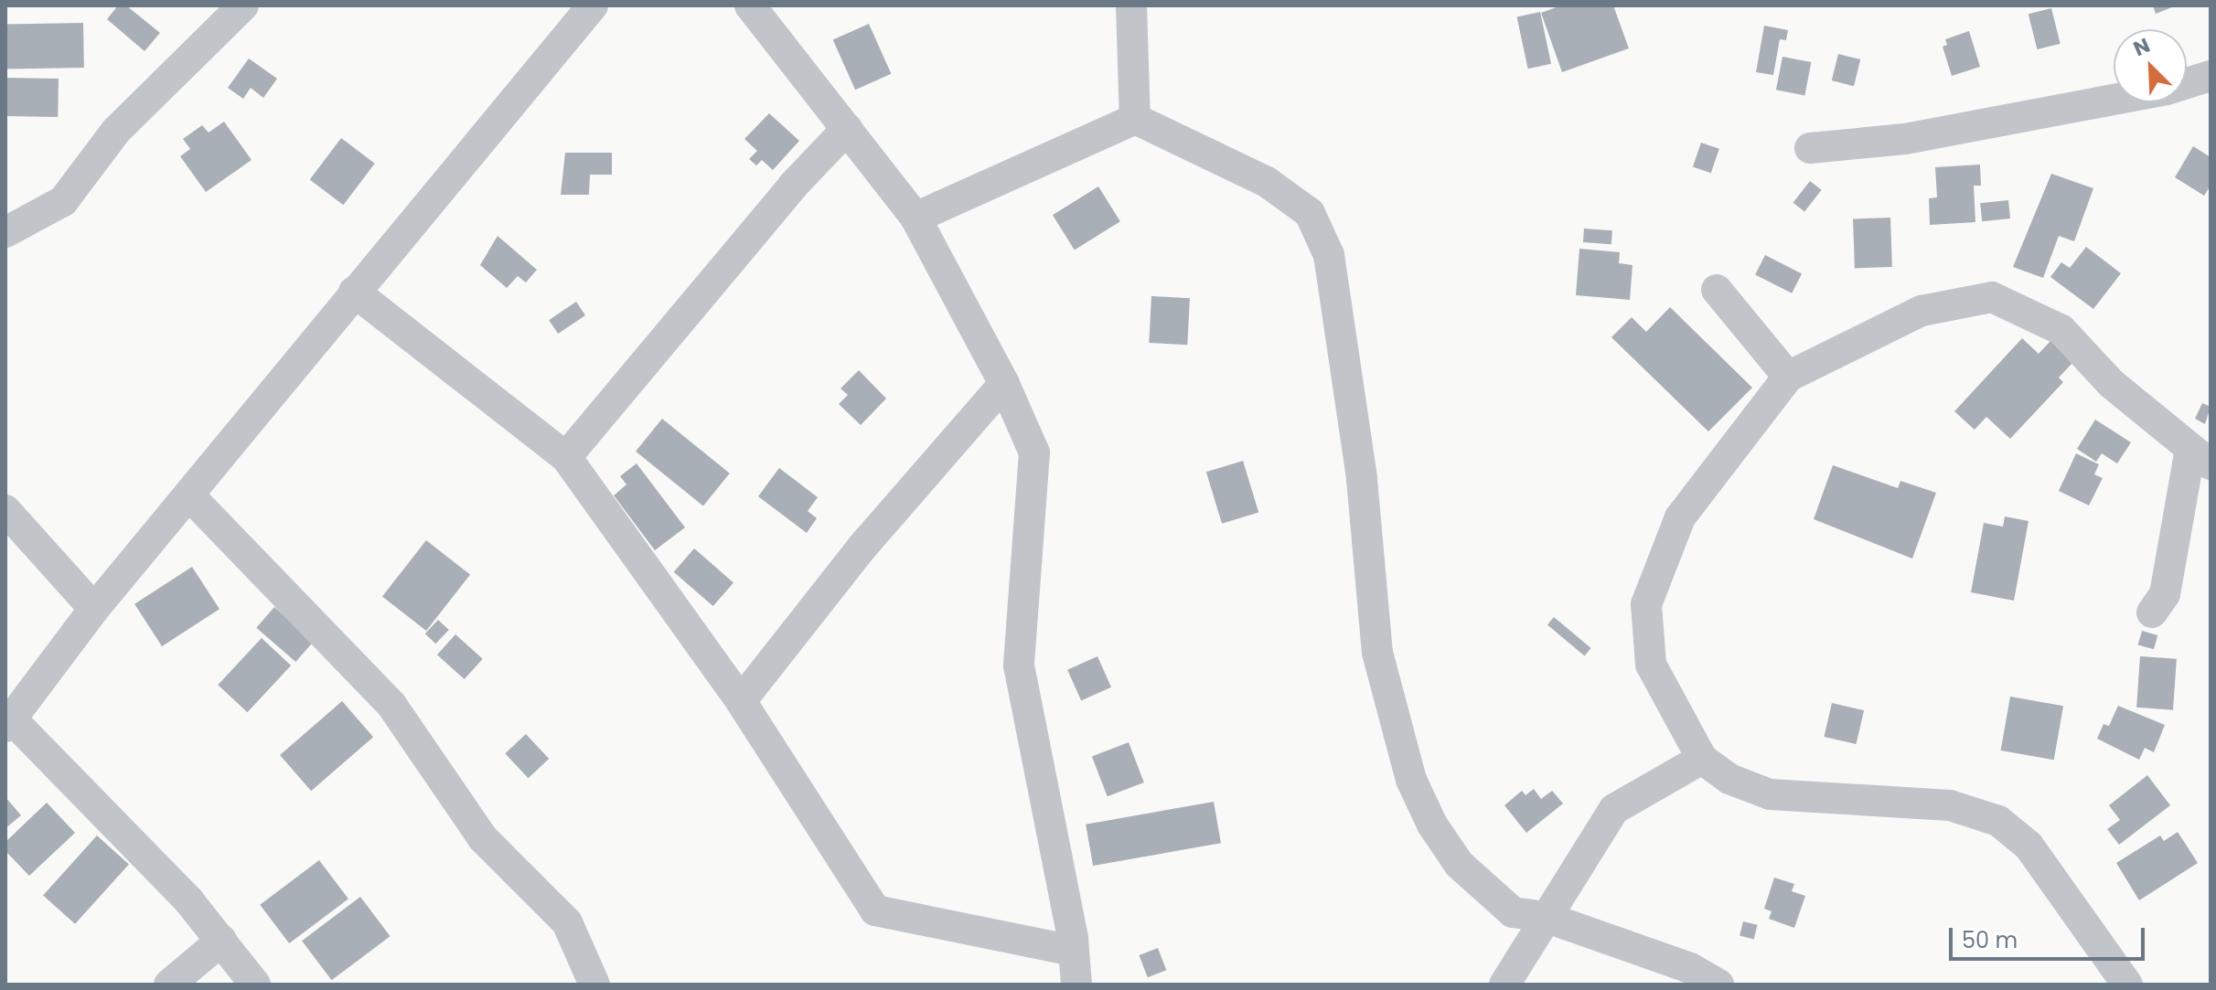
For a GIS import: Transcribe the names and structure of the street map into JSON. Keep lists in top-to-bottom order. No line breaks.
{"scale_bar":"50 m","north":"top left"}
